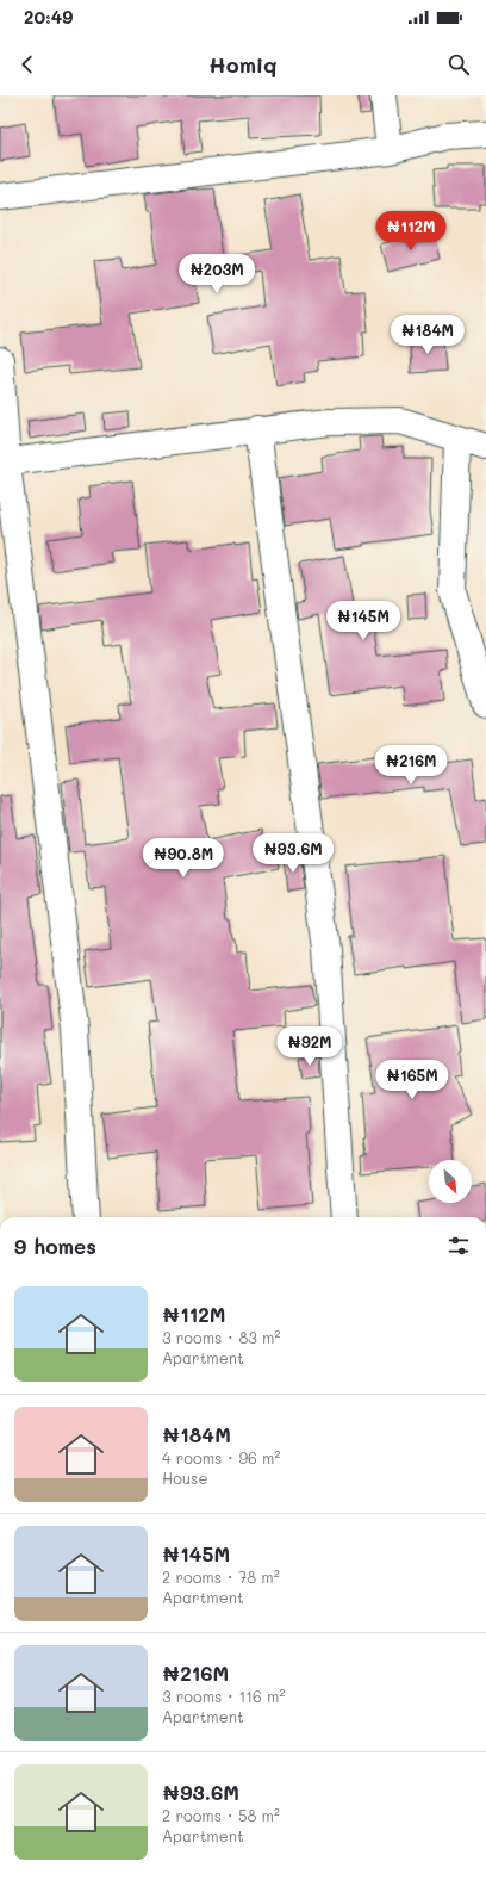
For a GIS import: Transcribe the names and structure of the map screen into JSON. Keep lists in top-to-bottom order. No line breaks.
{"north":"bottom right","page":{"status":"20:49","header":"Homiq","price":["₦112M","₦203M","₦184M","₦145M","₦216M","₦93.6M","₦90.8M","₦92M","₦165M"],"heading":"9 homes","list":[{"name":"₦112M","note":"3 rooms · 83 m² · Apartment"},{"name":"₦184M","note":"4 rooms · 96 m² · House"},{"name":"₦145M","note":"2 rooms · 78 m² · Apartment"},{"name":"₦216M","note":"3 rooms · 116 m² · Apartment"},{"name":"₦93.6M","note":"2 rooms · 58 m² · Apartment"}]}}
